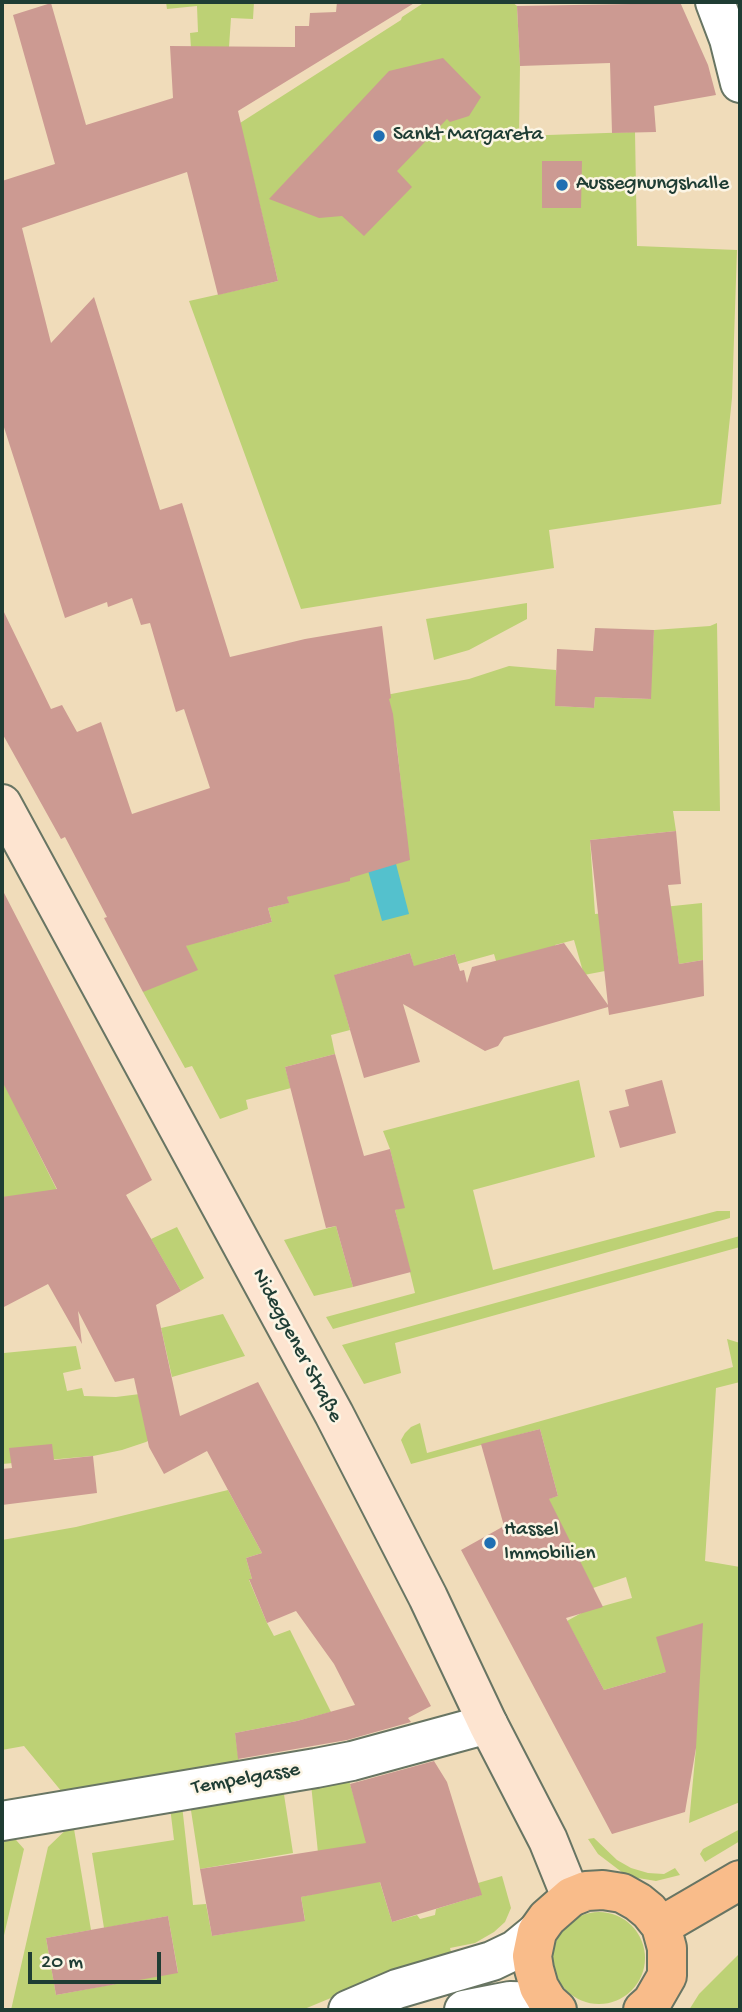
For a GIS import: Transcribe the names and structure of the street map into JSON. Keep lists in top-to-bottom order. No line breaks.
{"streets":{"street":["Nideggener Straße","Tempelgasse"]},"crossings":[["Nideggener Straße","Tempelgasse"]],"places":["Sankt Margareta","Aussegnungshalle","Hassel Immobilien"],"scale_bar":"20 m"}
